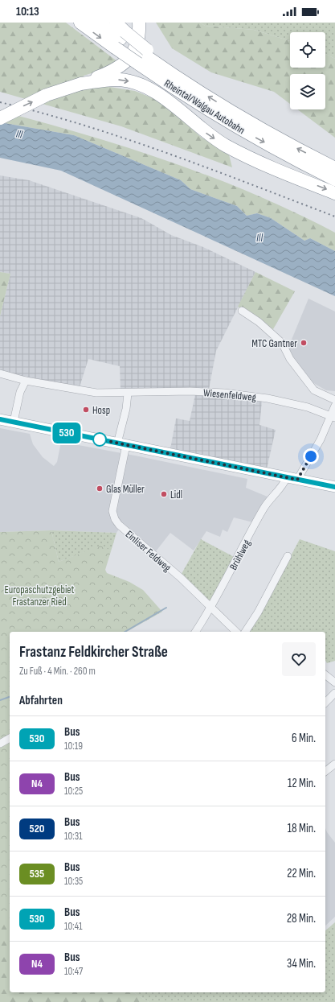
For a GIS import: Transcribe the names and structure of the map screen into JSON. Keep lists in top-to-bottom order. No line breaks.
{"streets":{"highway":["Rheintal/Walgau Autobahn"],"street":["Wiesenfeldweg","Einliser Feldweg","Brühlweg"]},"crossings":[["Einliser Feldweg","Brühlweg"]],"water":["Ill"],"parks":["Europaschutzgebiet Frastanzer Ried"],"places":["MTC Gantner","Hosp","Glas Müller","Lidl"],"lines":["bus line 530"],"page":{"status":"10:13","on_map":"530","heading":[["Frastanz Feldkircher Straße","Zu Fuß · 4 Min. · 260 m"],"Abfahrten"],"list":[{"mark":"530","name":"Bus","note":"10:19","value":"6 Min."},{"mark":"N4","name":"Bus","note":"10:25","value":"12 Min."},{"mark":"520","name":"Bus","note":"10:31","value":"18 Min."},{"mark":"535","name":"Bus","note":"10:35","value":"22 Min."},{"mark":"530","name":"Bus","note":"10:41","value":"28 Min."},{"mark":"N4","name":"Bus","note":"10:47","value":"34 Min."}]}}
